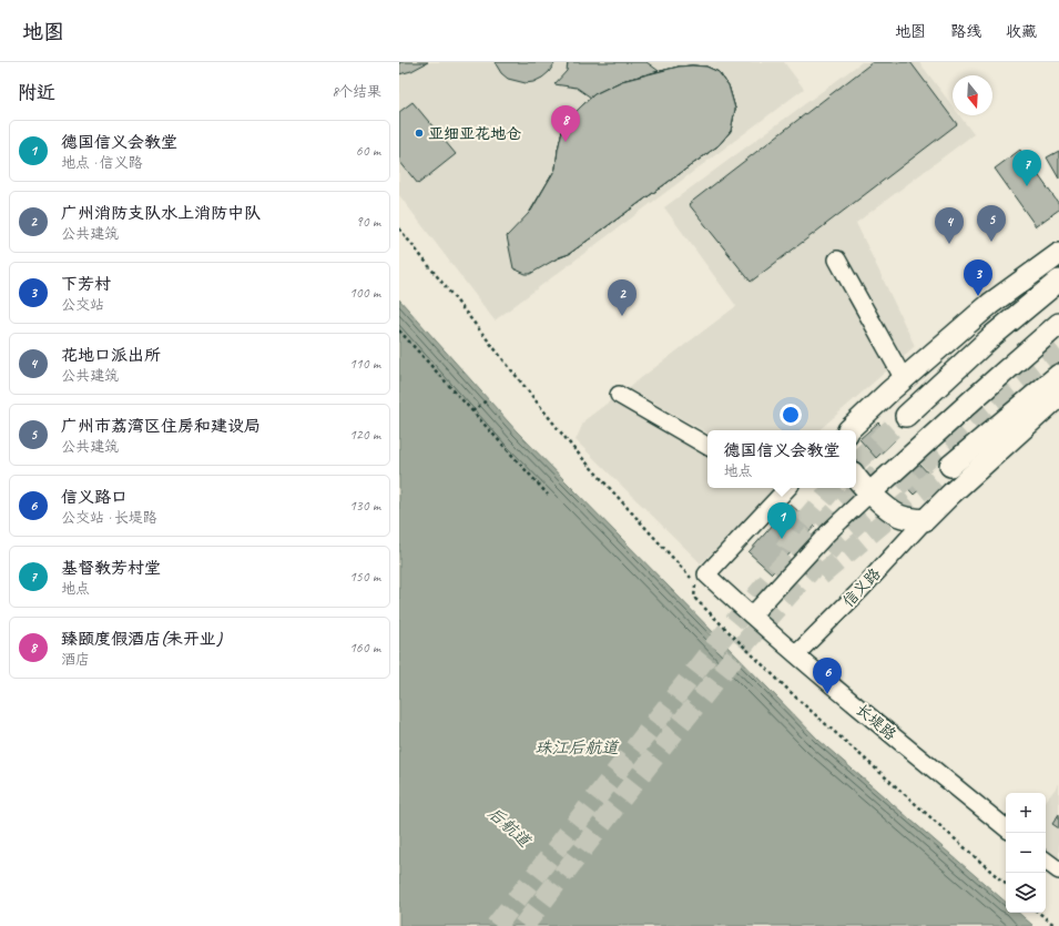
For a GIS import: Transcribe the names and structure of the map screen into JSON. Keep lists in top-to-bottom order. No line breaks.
{"streets":{"street":["信义路","长堤路"]},"crossings":[["信义路","长堤路"]],"water":["珠江后航道","后航道"],"places":["亚细亚花地仓"],"north":"bottom","page":{"header":"地图","nav":["地图","路线","收藏"],"heading":["附近","8个结果"],"pins":["8","7","5","4","3","2","1","6"],"list":[{"mark":"1","name":"德国信义会教堂","note":"地点 · 信义路","value":"60 m"},{"mark":"2","name":"广州消防支队水上消防中队","note":"公共建筑","value":"90 m"},{"mark":"3","name":"下芳村","note":"公交站","value":"100 m"},{"mark":"4","name":"花地口派出所","note":"公共建筑","value":"110 m"},{"mark":"5","name":"广州市荔湾区住房和建设局","note":"公共建筑","value":"120 m"},{"mark":"6","name":"信义路口","note":"公交站 · 长堤路","value":"130 m"},{"mark":"7","name":"基督教芳村堂","note":"地点","value":"150 m"},{"mark":"8","name":"臻颐度假酒店(未开业)","note":"酒店","value":"160 m"}],"popup":["德国信义会教堂","地点"],"map_buttons":["+","−"]}}
